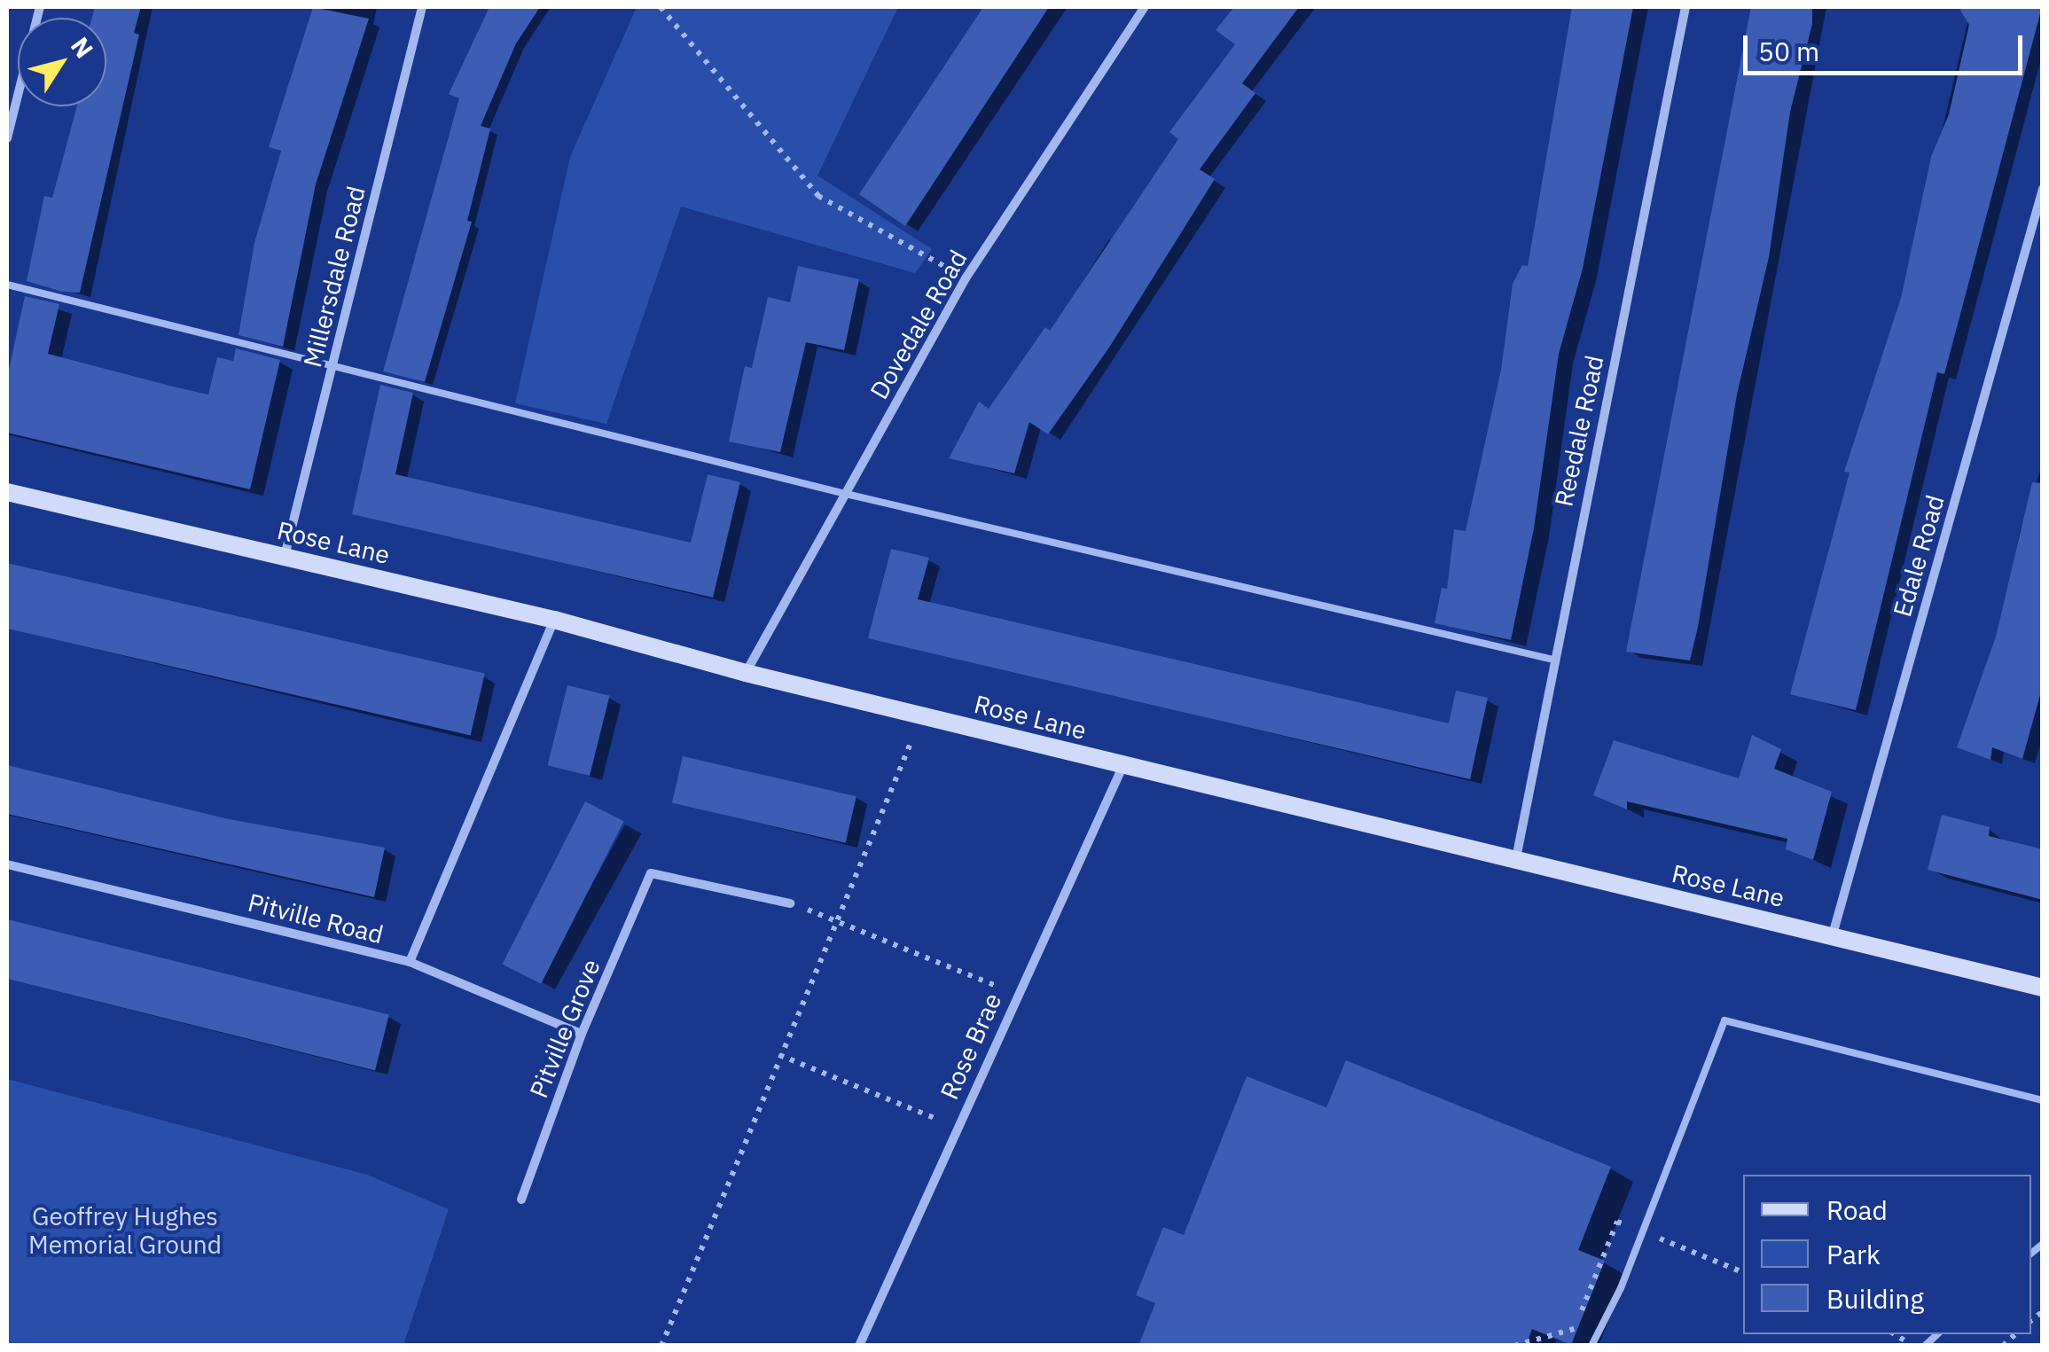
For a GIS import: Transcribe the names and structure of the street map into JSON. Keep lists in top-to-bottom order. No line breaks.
{"streets":{"street":["Millersdale Road","Dovedale Road","Reedale Road","Rose Lane","Edale Road","Pitville Road","Pitville Grove","Rose Brae"]},"crossings":[["Millersdale Road","Rose Lane"],["Dovedale Road","Rose Lane"],["Reedale Road","Rose Lane"],["Rose Lane","Edale Road"],["Rose Lane","Pitville Road"],["Rose Lane","Rose Brae"]],"parks":["Geoffrey Hughes Memorial Ground"],"legend":["Road","Park","Building"],"scale_bar":"50 m","north":"top right"}
